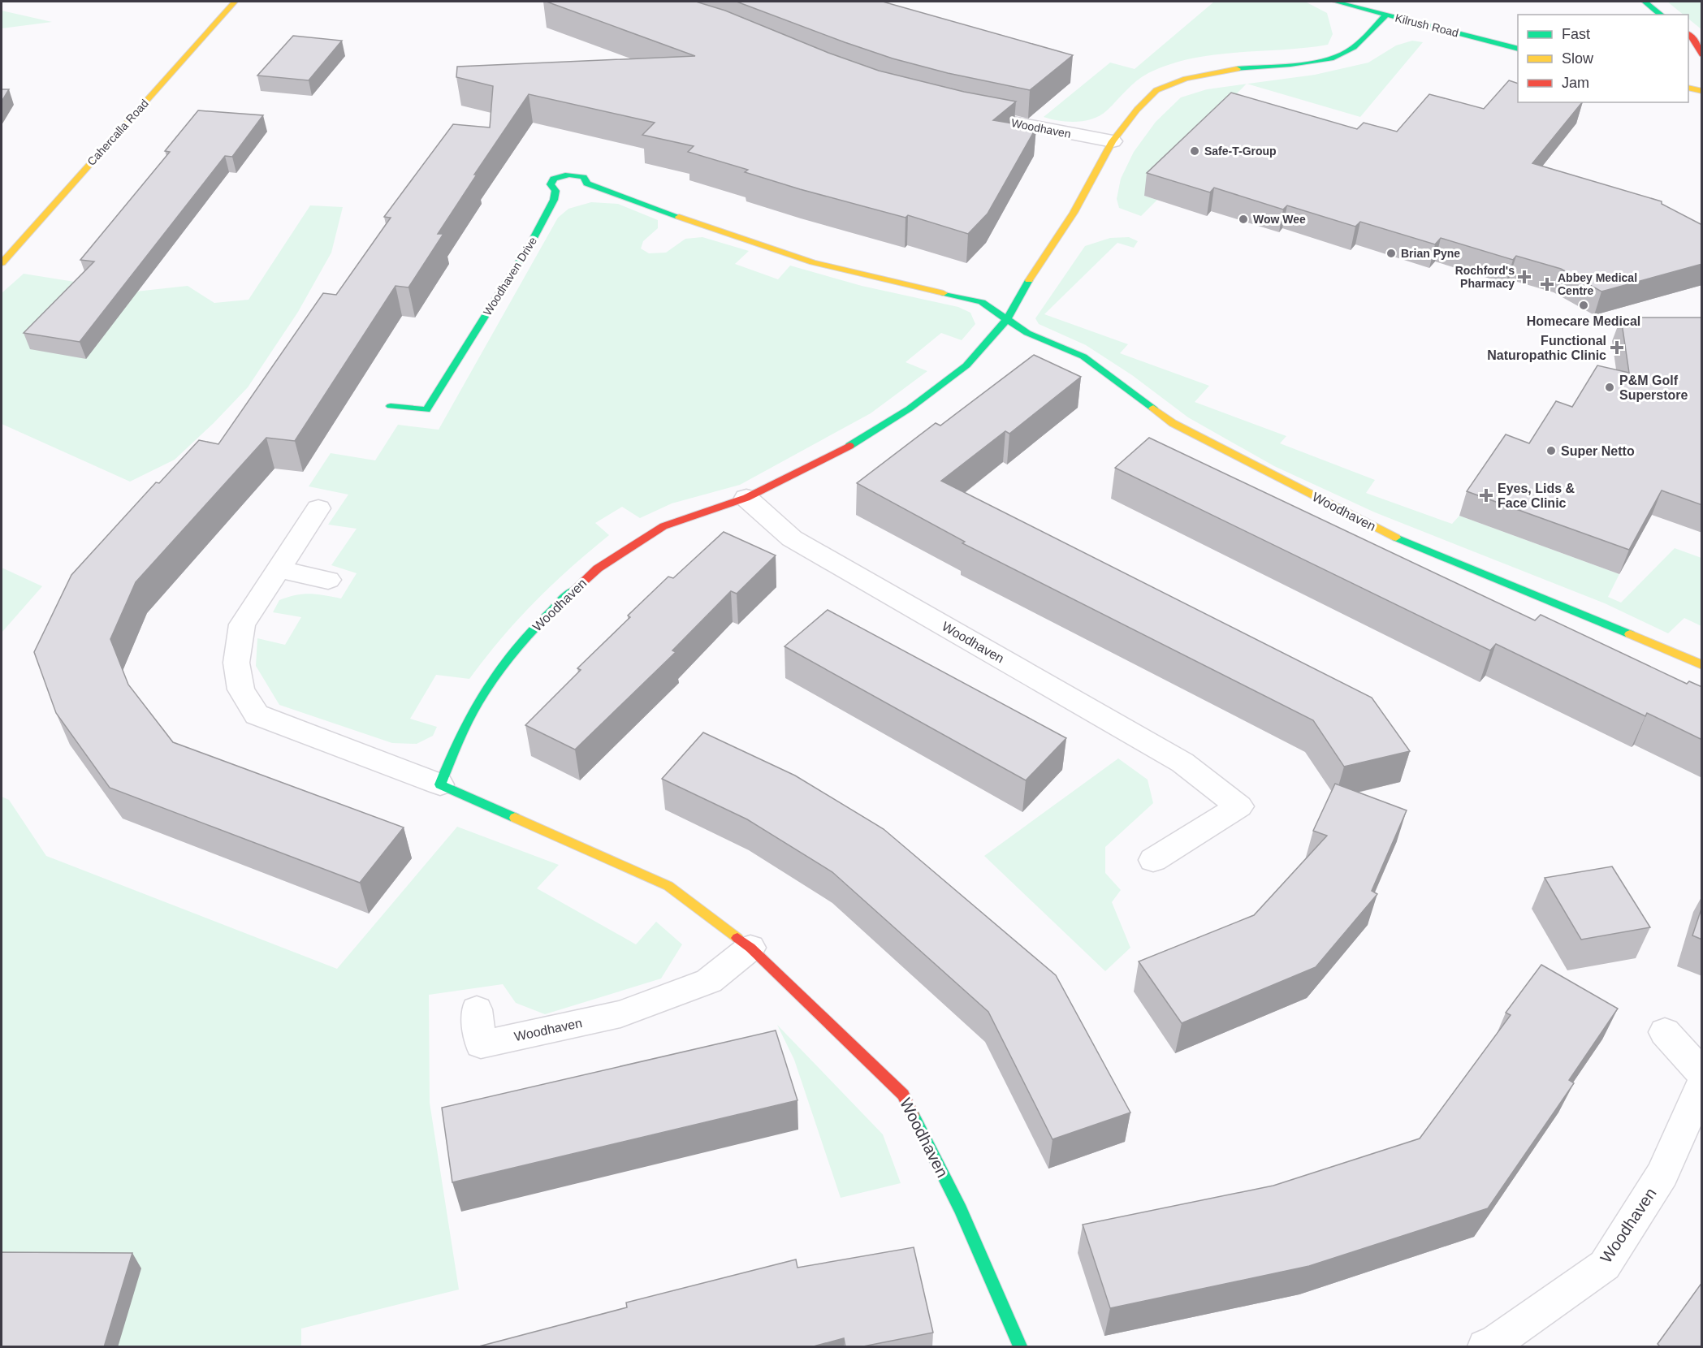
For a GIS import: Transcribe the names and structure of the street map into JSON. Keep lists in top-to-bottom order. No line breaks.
{"streets":{"street":["Kilrush Road","Woodhaven","Cahercalla Road","Woodhaven Drive"]},"crossings":[["Kilrush Road","Woodhaven"],["Woodhaven","Woodhaven Drive"]],"places":{"other":["Safe-T-Group","Wow Wee","Brian Pyne","Homecare Medical","P&M Golf Superstore","Super Netto"],"health":["Rochford's Pharmacy","Abbey Medical Centre","Functional Naturopathic Clinic","Eyes, Lids & Face Clinic"]},"legend":["Fast","Slow","Jam"]}
